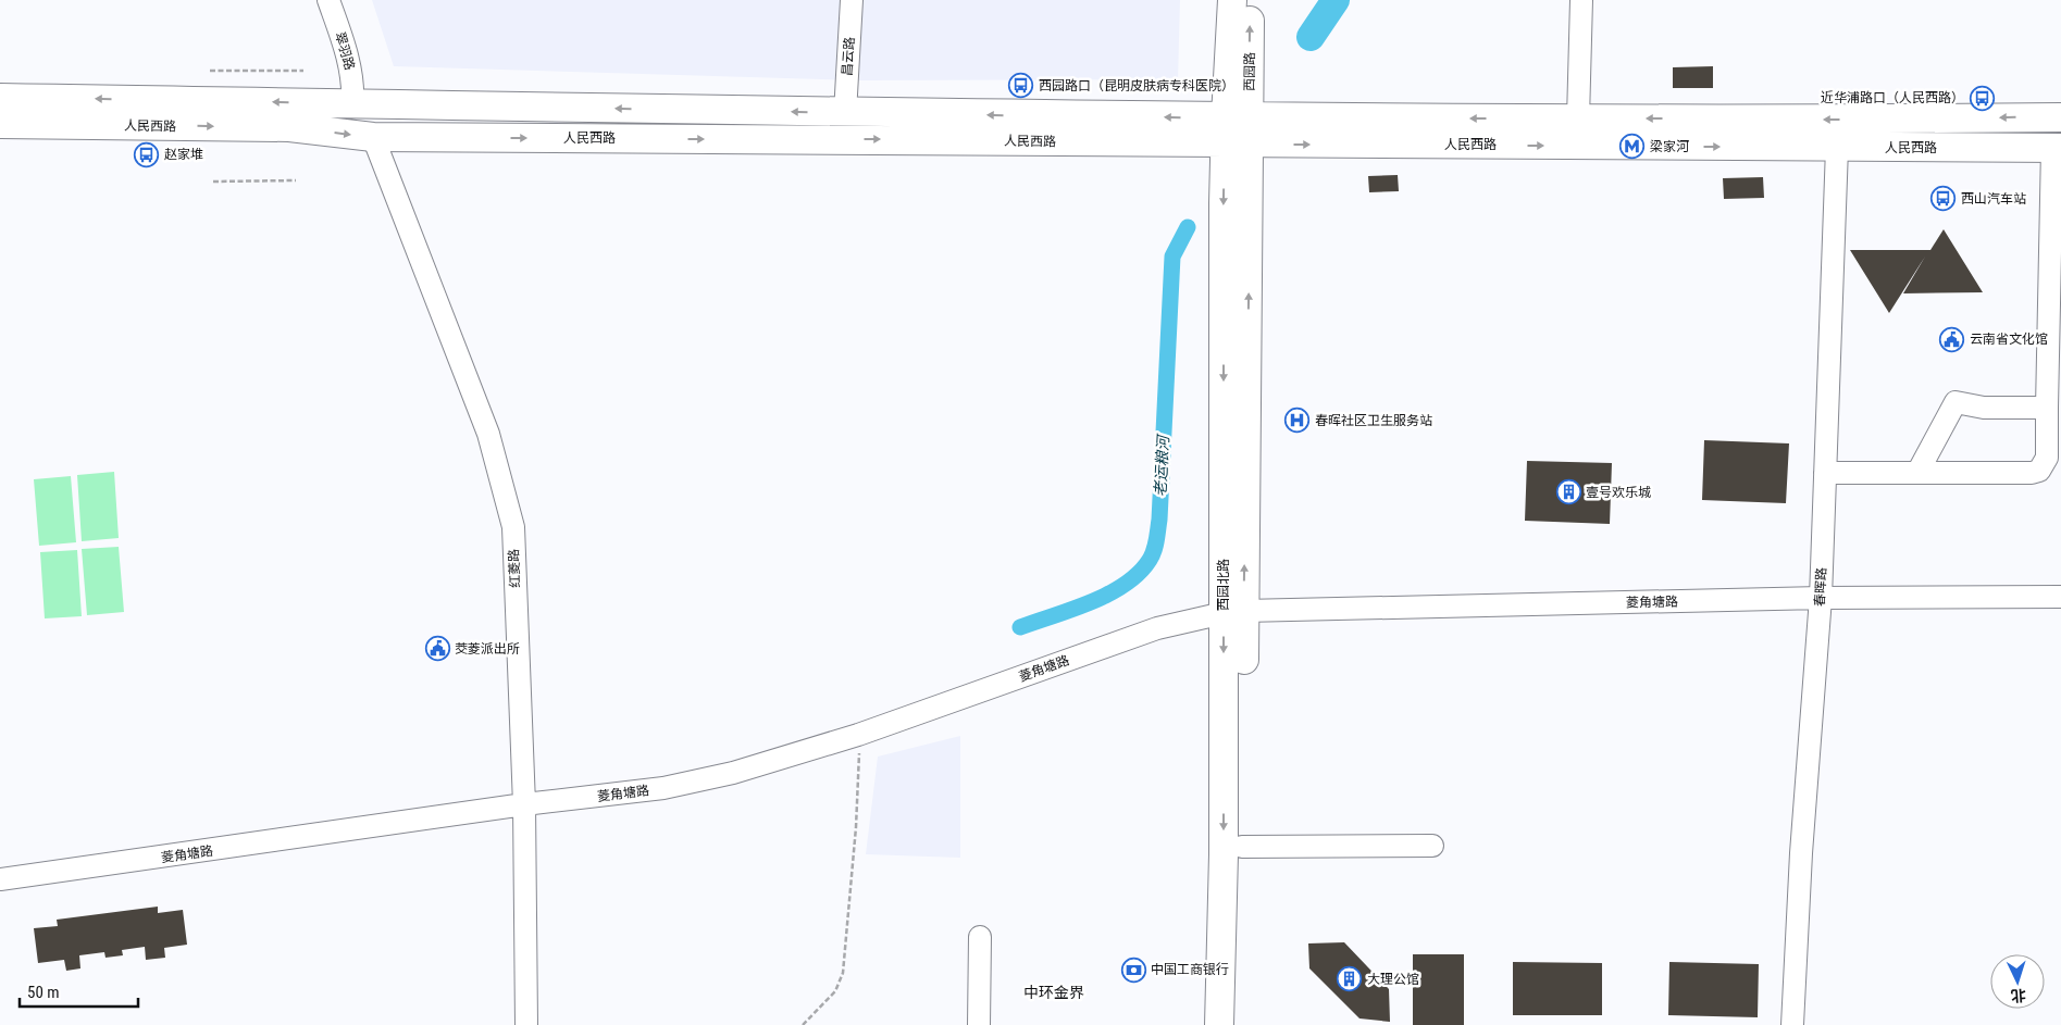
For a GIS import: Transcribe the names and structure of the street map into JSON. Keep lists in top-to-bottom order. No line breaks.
{"streets":{"main road":["西园路","人民西路","西园北路"],"street":["翠羽路","昌云路","红菱路","春晖路","菱角塘路"]},"crossings":[["翠羽路","人民西路"],["昌云路","人民西路"],["西园路","人民西路"],["西园路","西园北路"],["人民西路","红菱路"],["人民西路","西园北路"],["人民西路","春晖路"],["红菱路","菱角塘路"],["西园北路","菱角塘路"],["春晖路","菱角塘路"]],"districts":["中环金界"],"water":["老运粮河"],"places":{"bus stop":["西园路口（昆明皮肤病专科医院）","近华浦路口（人民西路）","赵家堆","西山汽车站"],"metro station":["梁家河"],"public building":["云南省文化馆","茭菱派出所"],"hospital":["春晖社区卫生服务站"],"building":["壹号欢乐城","大理公馆"],"bank":["中国工商银行"]},"scale_bar":"50 m","north":"bottom"}
